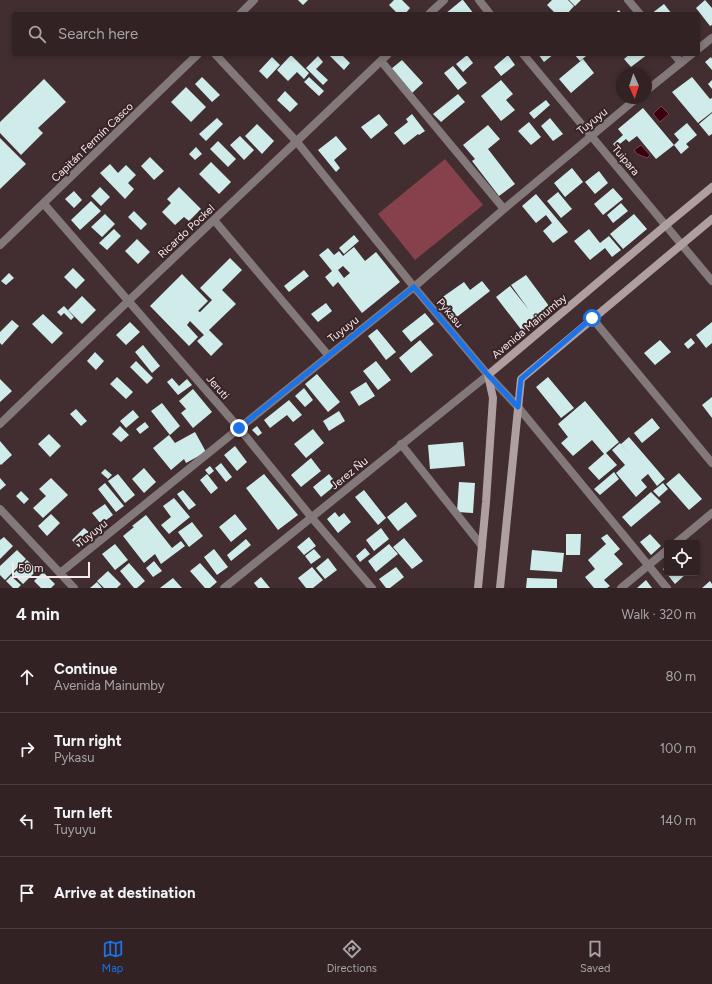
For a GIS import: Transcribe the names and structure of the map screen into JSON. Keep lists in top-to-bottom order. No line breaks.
{"streets":{"street":["Tuyuyu","Capitán Fermín Casco","Tuipara","Ricardo Pockel","Pykasu","Avenida Mainumby","Jeruti","Jerez Ñu"]},"crossings":[["Tuyuyu","Tuipara"],["Tuyuyu","Pykasu"],["Tuyuyu","Jeruti"],["Capitán Fermín Casco","Jeruti"],["Tuipara","Avenida Mainumby"],["Ricardo Pockel","Pykasu"],["Ricardo Pockel","Jeruti"],["Pykasu","Avenida Mainumby"],["Pykasu","Jerez Ñu"],["Avenida Mainumby","Jerez Ñu"],["Jeruti","Jerez Ñu"]],"scale_bar":"50 m","north":"bottom","page":{"search":"Search here","scale":"50 m","heading":["4 min","Walk · 320 m"],"list":[["Continue","Avenida Mainumby","80 m"],["Turn right","Pykasu","100 m"],["Turn left","Tuyuyu","140 m"],"Arrive at destination"],"nav":["Map","Directions","Saved"]}}
